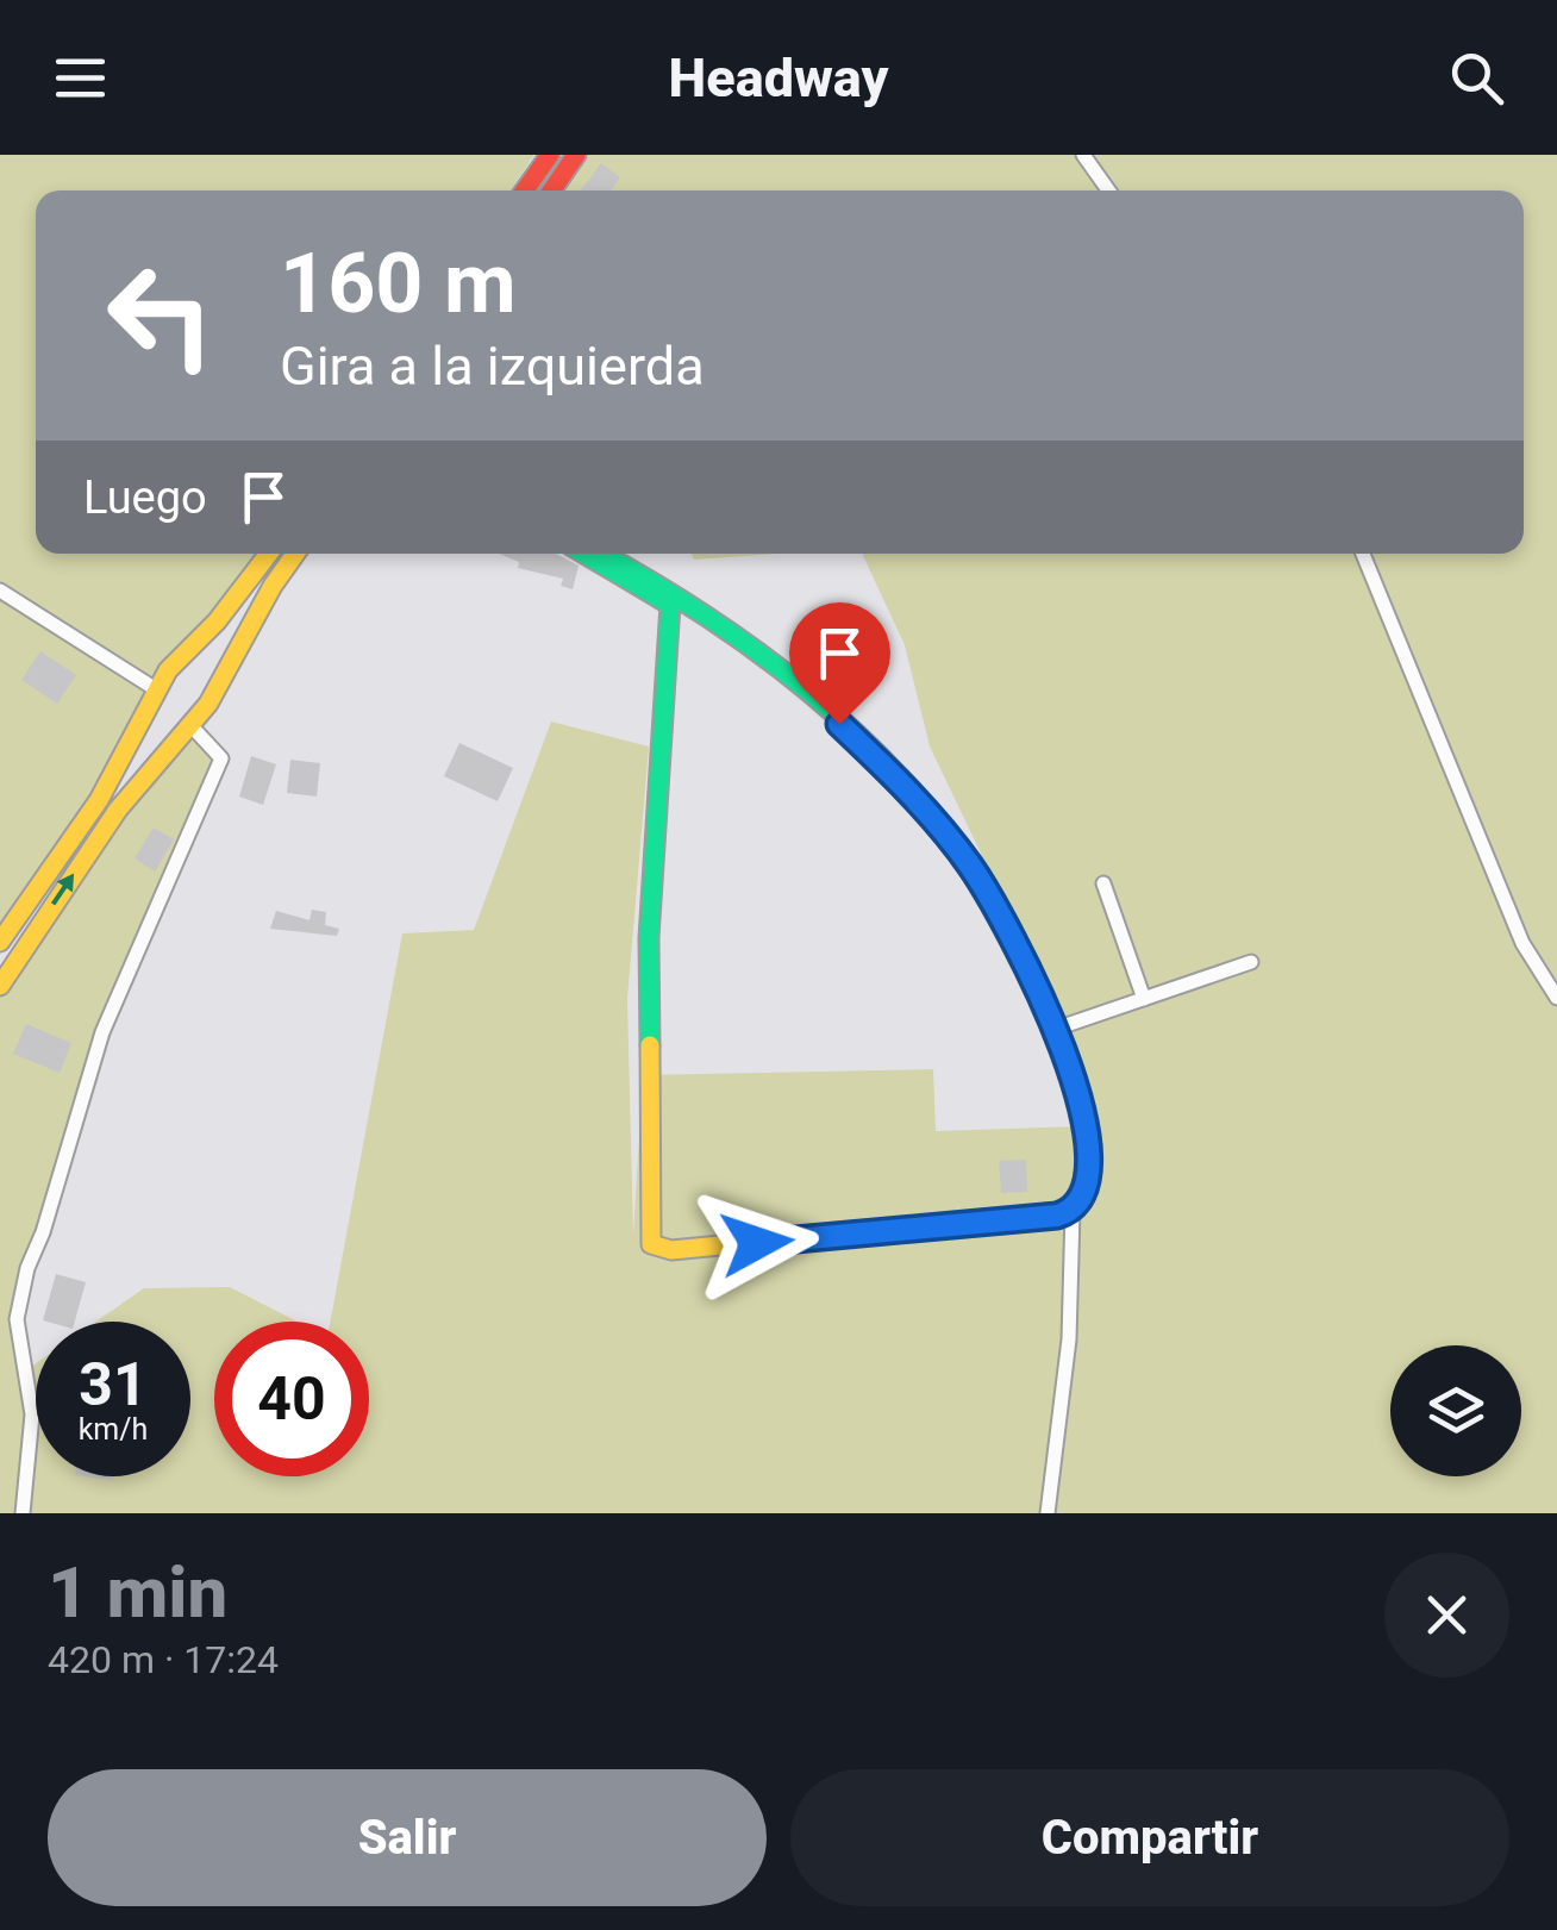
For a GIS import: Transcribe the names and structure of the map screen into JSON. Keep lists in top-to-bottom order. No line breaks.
{"page":{"header":"Headway","turn":["160 m","Gira a la izquierda"],"then":"Luego","speed":"31 km/h","limit":"40","heading":["1 min","420 m · 17:24"],"buttons":["Salir","Compartir"]}}
